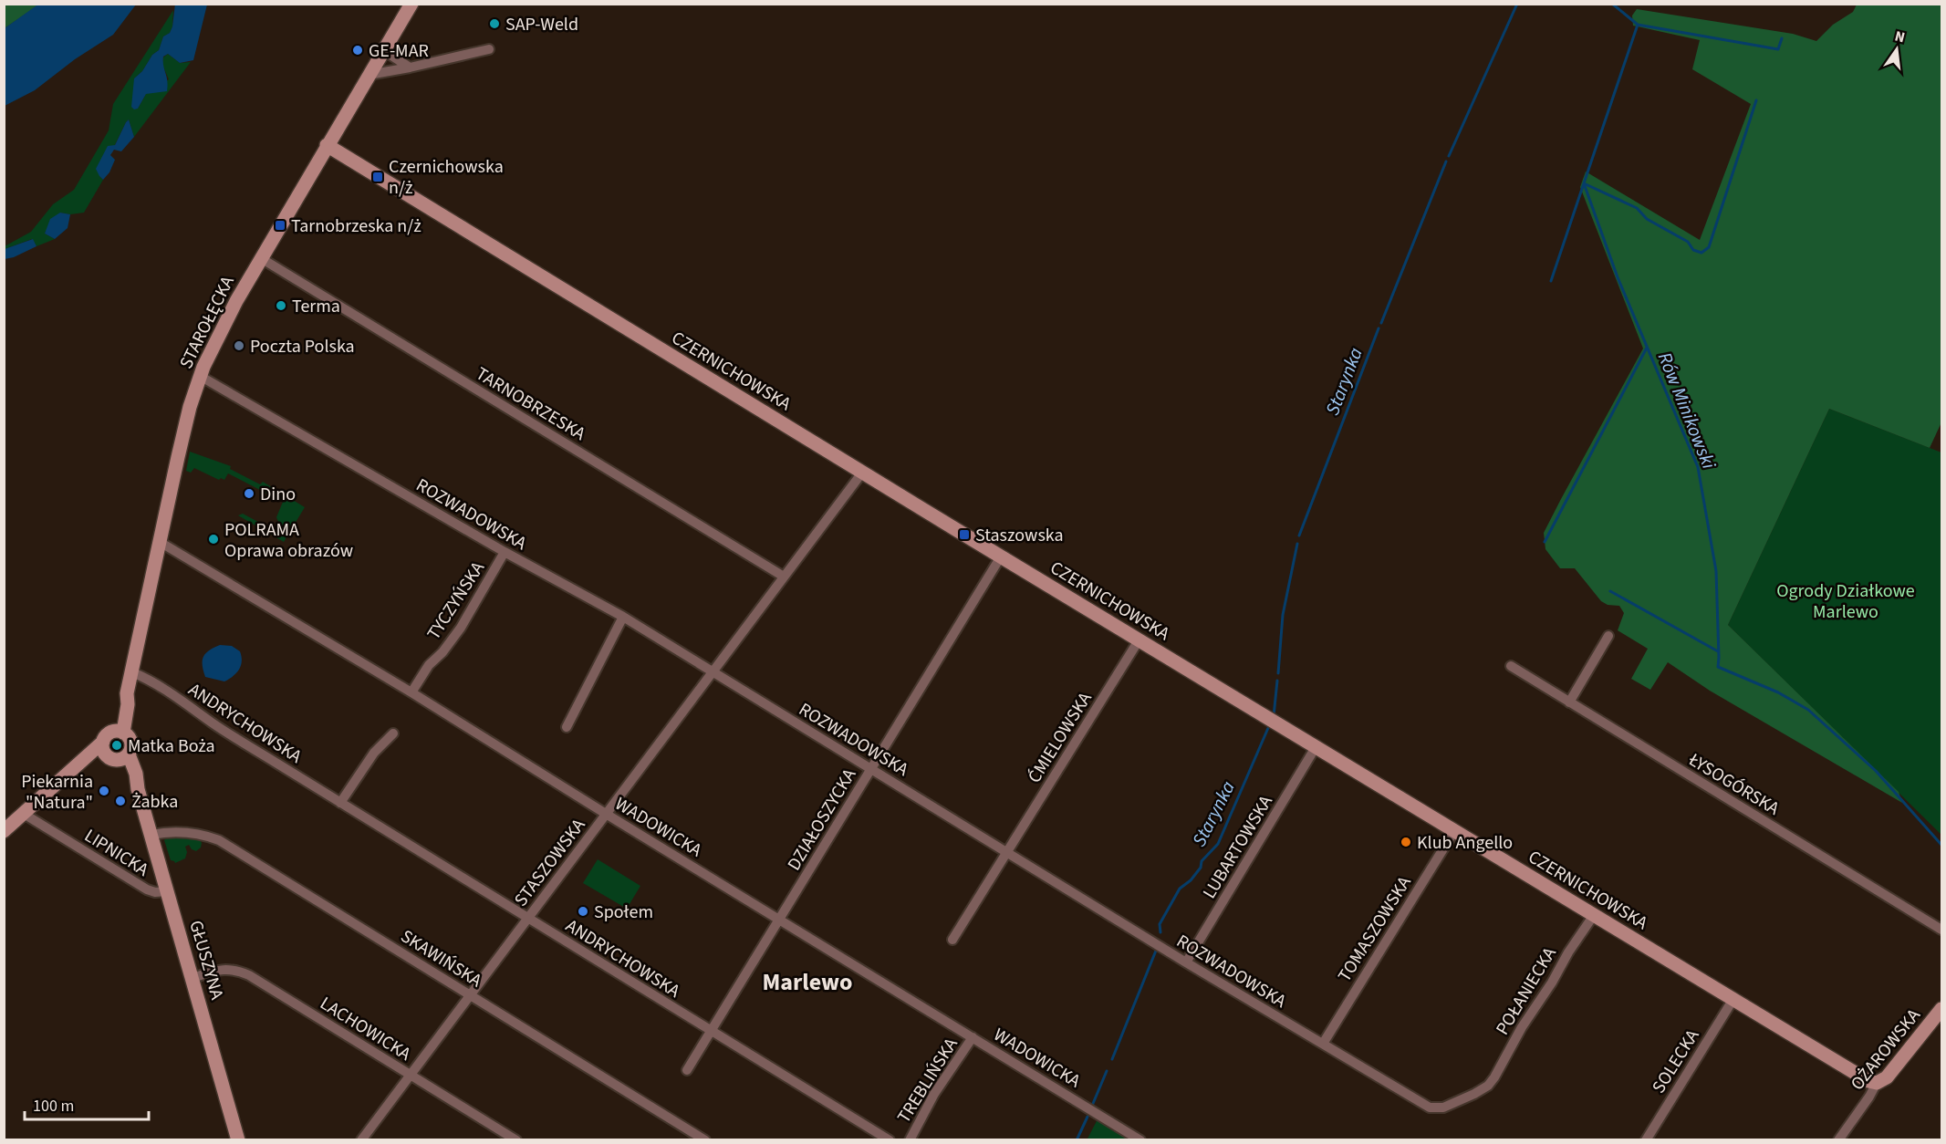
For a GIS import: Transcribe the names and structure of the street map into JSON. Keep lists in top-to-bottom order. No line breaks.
{"streets":{"street":["STAROŁĘCKA","CZERNICHOWSKA","TARNOBRZESKA","ROZWADOWSKA","TYCZYŃSKA","ANDRYCHOWSKA","ĆMIELOWSKA","ŁYSOGÓRSKA","DZIAŁOSZYCKA","WADOWICKA","LUBARTOWSKA","LIPNICKA","STASZOWSKA","TOMASZOWSKA","SKAWIŃSKA","GŁUSZYNA","POŁANIECKA","LACHOWICKA","OŻAROWSKA","SOLECKA","TREBLIŃSKA"]},"crossings":[["STAROŁĘCKA","CZERNICHOWSKA"],["STAROŁĘCKA","TARNOBRZESKA"],["STAROŁĘCKA","ROZWADOWSKA"],["STAROŁĘCKA","ANDRYCHOWSKA"],["STAROŁĘCKA","WADOWICKA"],["CZERNICHOWSKA","ĆMIELOWSKA"],["CZERNICHOWSKA","DZIAŁOSZYCKA"],["CZERNICHOWSKA","LUBARTOWSKA"],["CZERNICHOWSKA","STASZOWSKA"],["CZERNICHOWSKA","TOMASZOWSKA"],["CZERNICHOWSKA","POŁANIECKA"],["CZERNICHOWSKA","OŻAROWSKA"],["CZERNICHOWSKA","SOLECKA"],["TARNOBRZESKA","STASZOWSKA"],["ROZWADOWSKA","TYCZYŃSKA"],["ROZWADOWSKA","ĆMIELOWSKA"],["ROZWADOWSKA","DZIAŁOSZYCKA"],["ROZWADOWSKA","LUBARTOWSKA"],["ROZWADOWSKA","STASZOWSKA"],["ROZWADOWSKA","TOMASZOWSKA"],["ROZWADOWSKA","POŁANIECKA"],["TYCZYŃSKA","WADOWICKA"],["ANDRYCHOWSKA","DZIAŁOSZYCKA"],["ANDRYCHOWSKA","STASZOWSKA"],["DZIAŁOSZYCKA","WADOWICKA"],["WADOWICKA","STASZOWSKA"],["WADOWICKA","TREBLIŃSKA"],["LIPNICKA","GŁUSZYNA"],["STASZOWSKA","SKAWIŃSKA"],["STASZOWSKA","LACHOWICKA"],["SKAWIŃSKA","GŁUSZYNA"],["GŁUSZYNA","LACHOWICKA"]],"districts":["Marlewo"],"water":["Starynka","Rów Minikowski"],"parks":["Ogrody Działkowe Marlewo"],"places":{"other":["SAP-Weld","GE-MAR","Terma","Poczta Polska","Dino","POLRAMA Oprawa obrazów","Matka Boża","Piekarnia \"Natura\"","Żabka","Klub Angello","Społem"],"transit":["Czernichowska n/ż","Tarnobrzeska n/ż","Staszowska"]},"scale_bar":"100 m","north":"top"}
